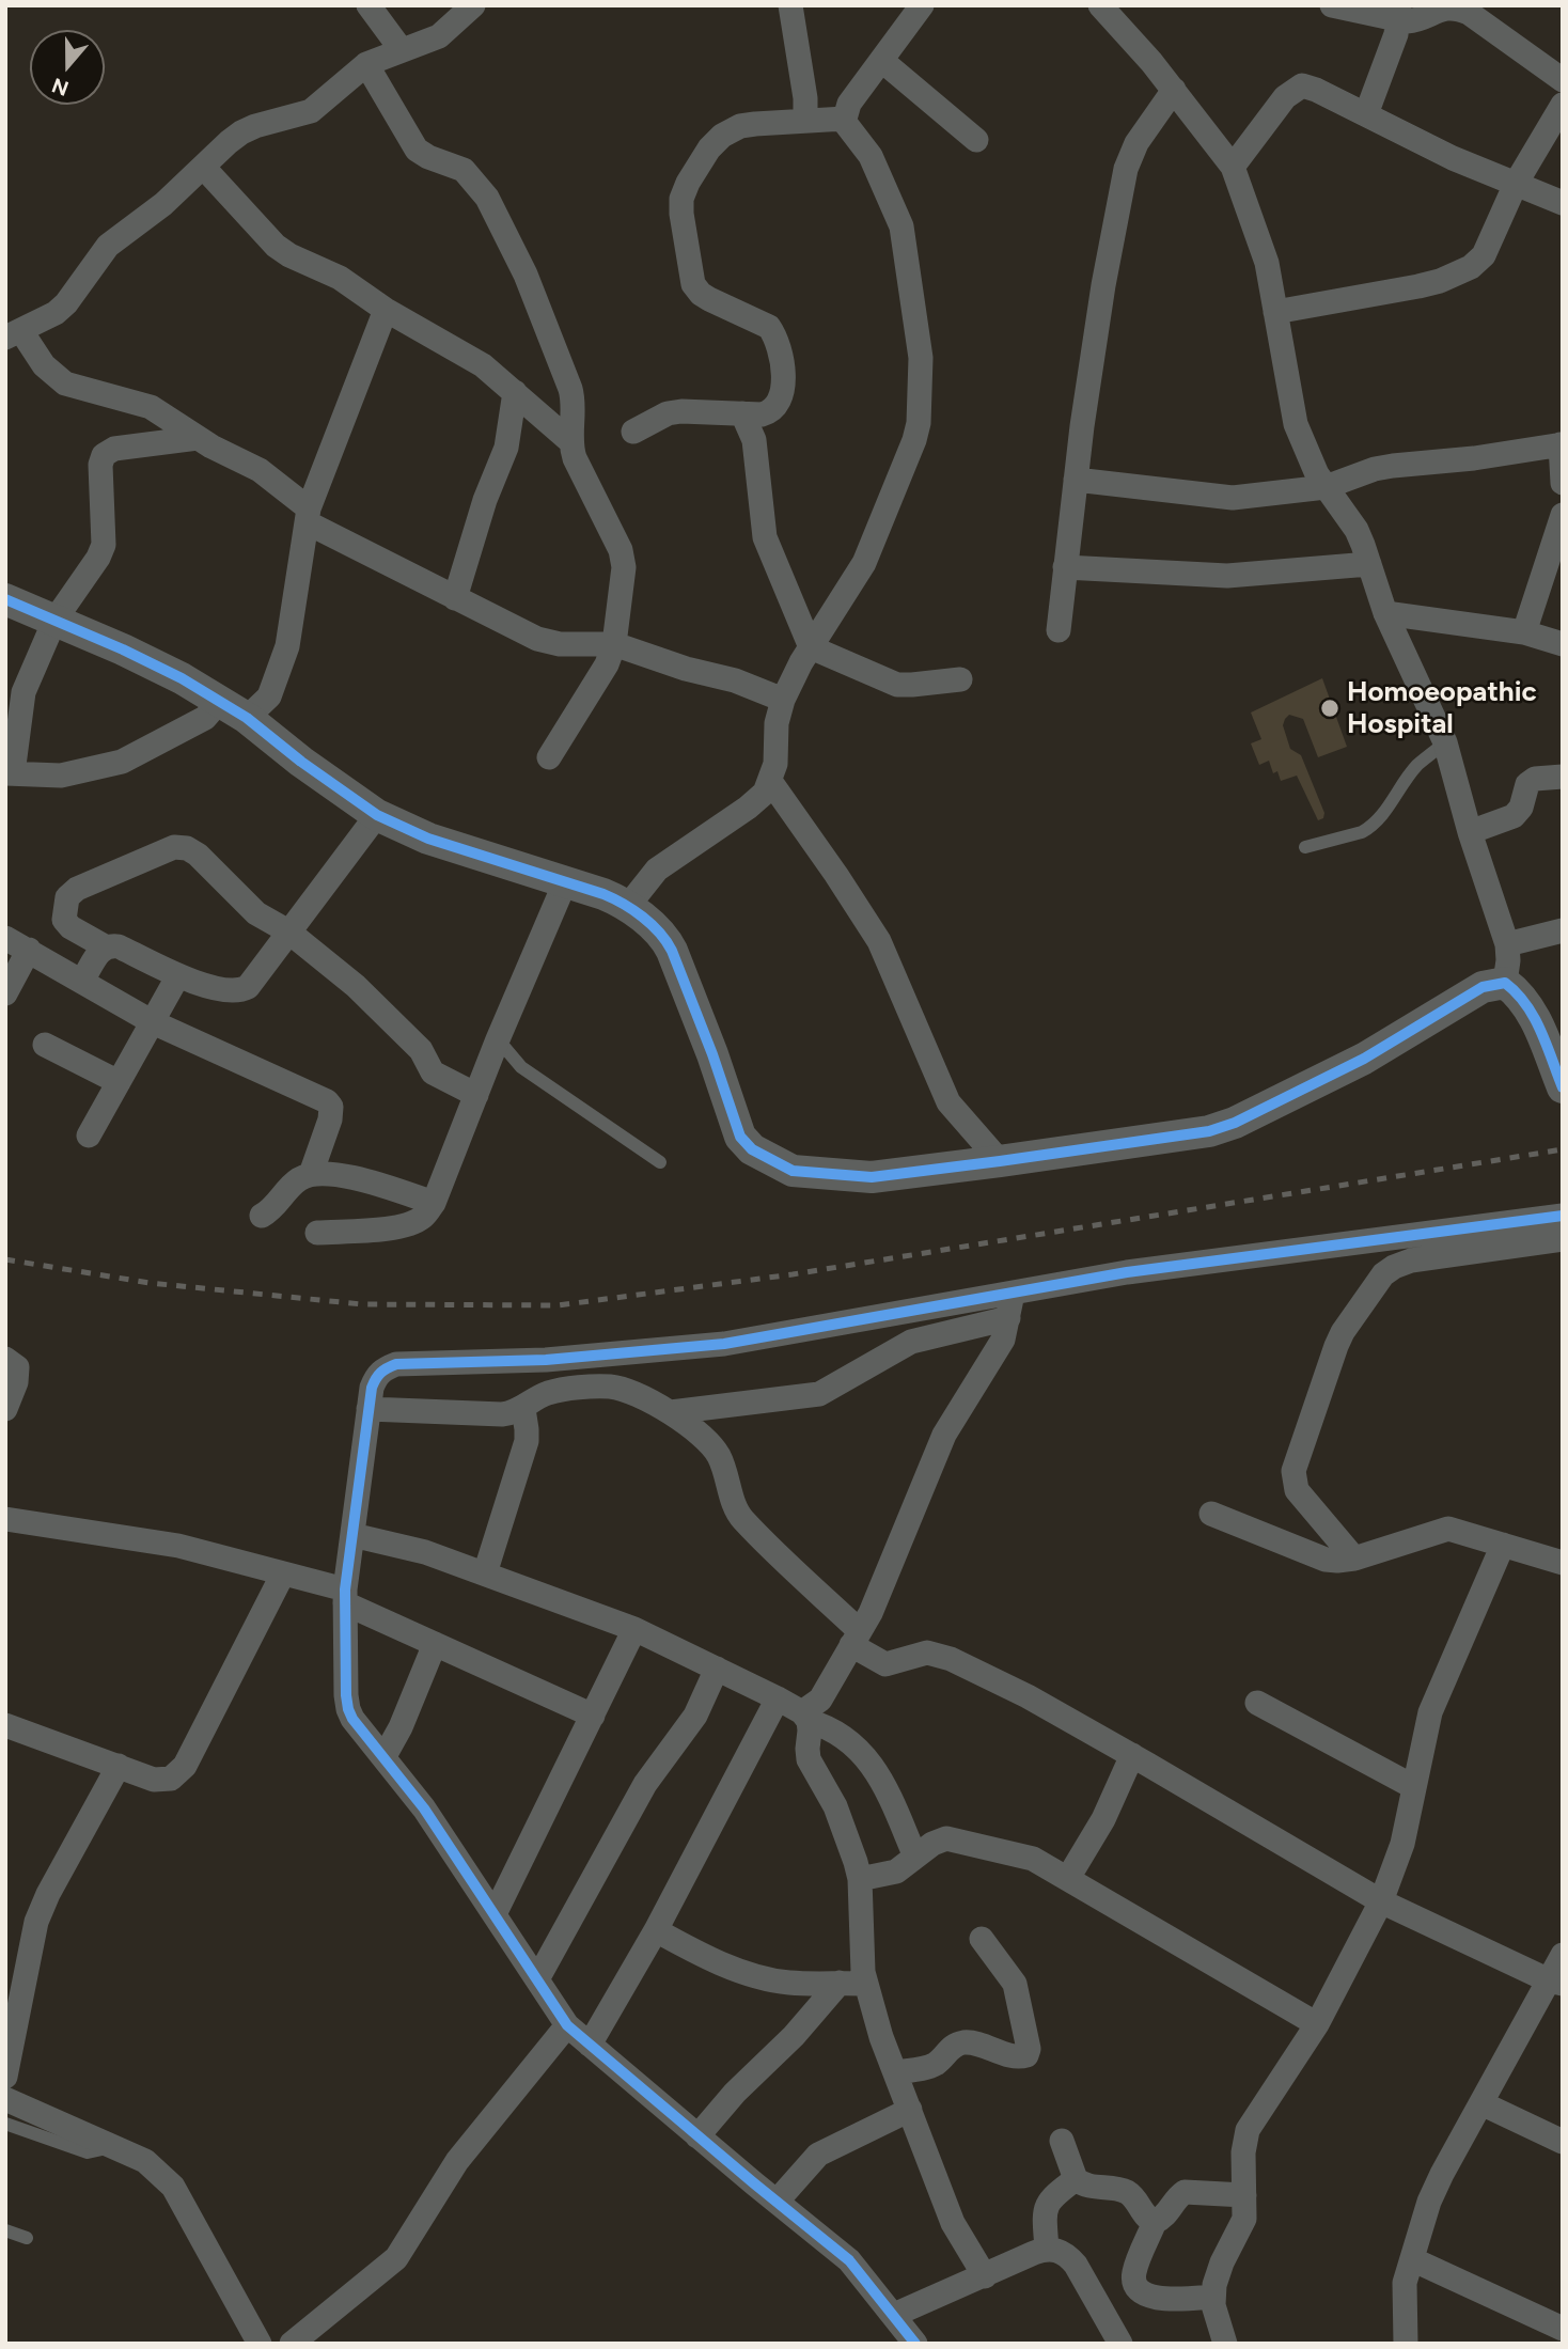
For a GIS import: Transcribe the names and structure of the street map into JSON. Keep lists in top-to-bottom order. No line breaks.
{"places":["Homoeopathic Hospital"],"north":"bottom"}
